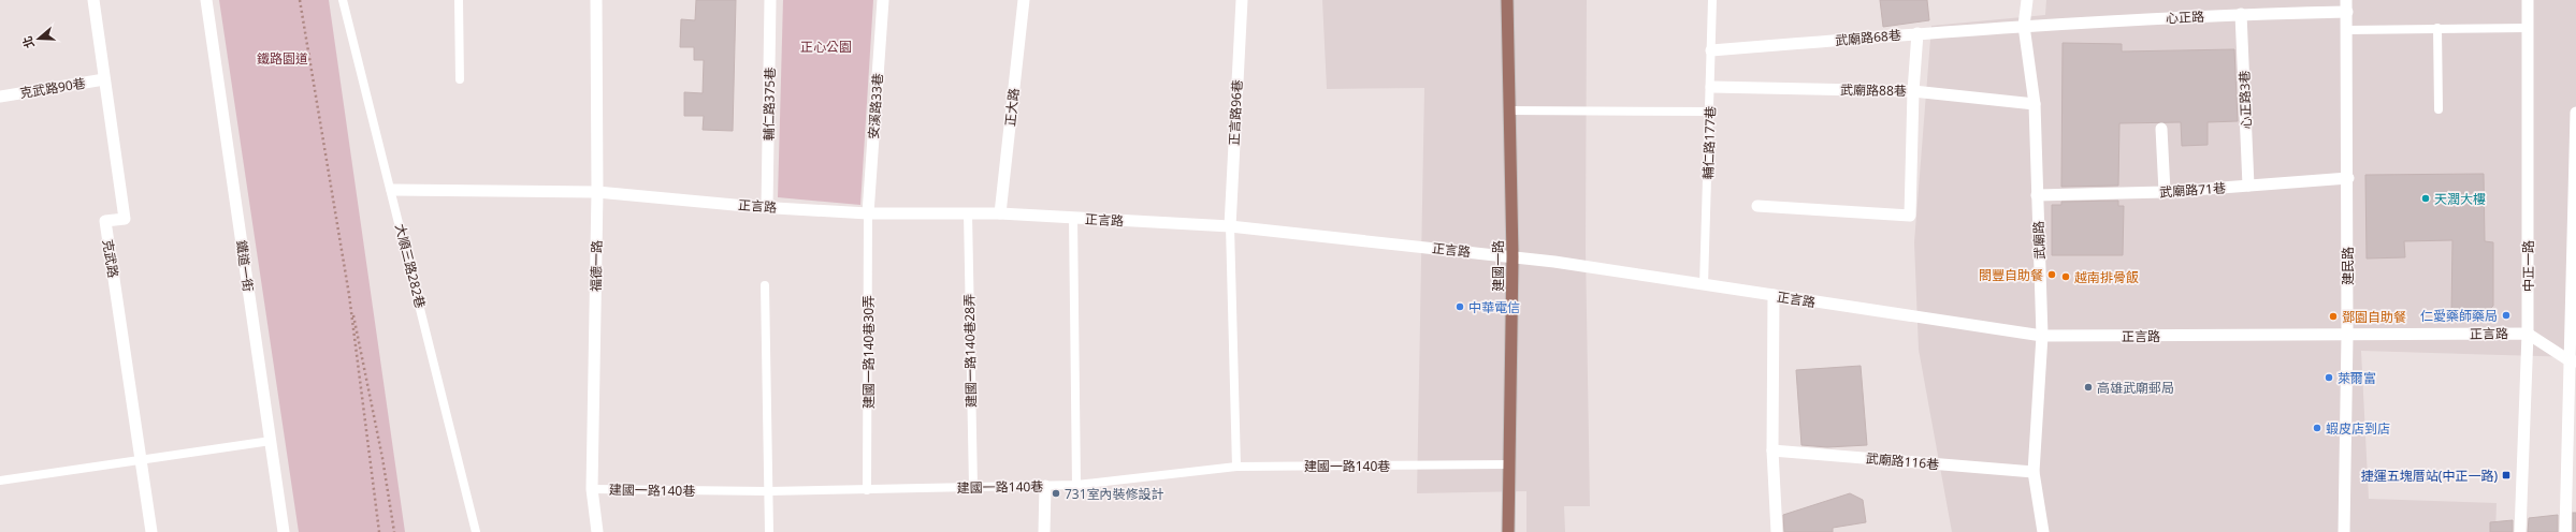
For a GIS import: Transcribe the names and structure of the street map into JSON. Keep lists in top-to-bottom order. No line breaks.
{"streets":{"main road":["建國一路"],"street":["心正路","武廟路68巷","克武路90巷","武廟路88巷","心正路3巷","輔仁路375巷","安溪路33巷","正大路","正言路96巷","武廟路71巷","正言路","武廟路","克武路","鐵道一街","福德一路","建民路","中正一路","武廟路116巷"],"lane":["輔仁路177巷","大順三路282巷","建國一路140巷28弄","建國一路140巷30弄","建國一路140巷"]},"crossings":[["心正路","武廟路68巷"],["心正路","心正路3巷"],["心正路","武廟路"],["心正路","建民路"],["武廟路68巷","輔仁路177巷"],["武廟路68巷","武廟路"],["克武路90巷","克武路"],["武廟路88巷","輔仁路177巷"],["武廟路88巷","武廟路"],["心正路3巷","武廟路71巷"],["輔仁路375巷","正言路"],["安溪路33巷","正言路"],["安溪路33巷","建國一路140巷30弄"],["正大路","正言路"],["正言路96巷","正言路"],["輔仁路177巷","正言路"],["武廟路71巷","武廟路"],["武廟路71巷","建民路"],["正言路","武廟路"],["正言路","大順三路282巷"],["正言路","福德一路"],["正言路","建國一路"],["正言路","建民路"],["正言路","中正一路"],["正言路","建國一路140巷28弄"],["正言路","建國一路140巷30弄"],["武廟路","武廟路116巷"],["福德一路","建國一路140巷"],["建國一路","建國一路140巷"],["建國一路140巷28弄","建國一路140巷"],["建國一路140巷30弄","建國一路140巷"]],"parks":["正心公園","鐵路園道"],"places":{"other":["天潤大樓","閤豐自助餐","越南排骨飯","中華電信","仁愛藥師藥局","鄧園自助餐","萊爾富","高雄武廟郵局","蝦皮店到店","731室內裝修設計"],"transit":["捷運五塊厝站(中正一路)"]},"north":"left"}
